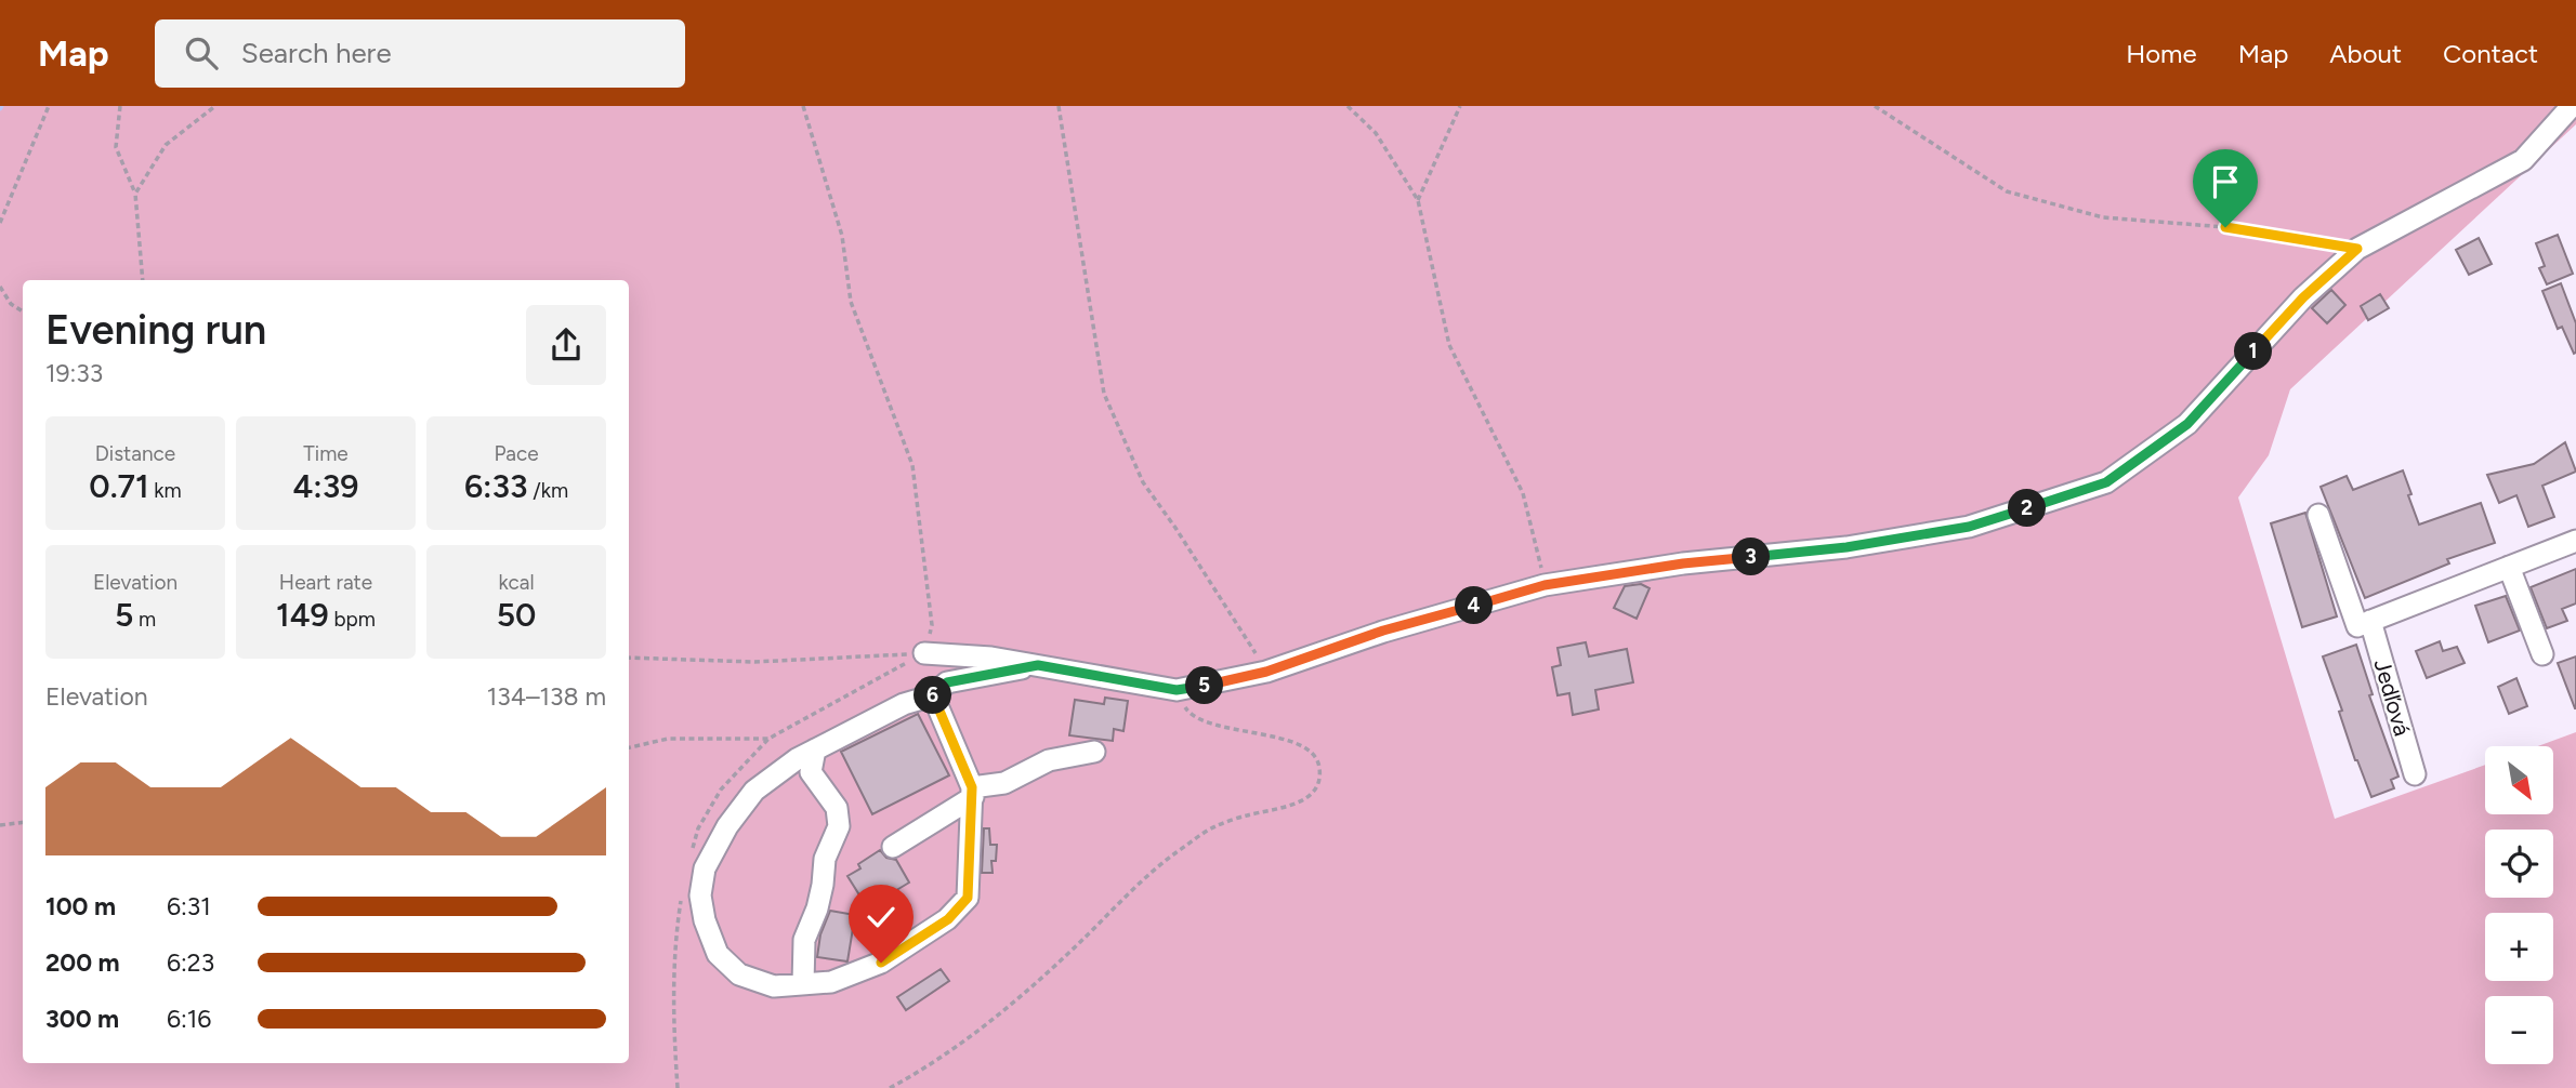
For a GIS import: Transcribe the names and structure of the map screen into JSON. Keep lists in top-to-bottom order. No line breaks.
{"streets":{"street":["Jedľová"]},"north":"bottom right","page":{"header":"Map","search":"Search here","nav":["Home","Map","About","Contact"],"heading":["Evening run","19:33"],"pins":["1","2","3","4","5","6"],"stats":[["Distance","0.71 km"],["Time","4:39"],["Pace","6:33 /km"],["Elevation","5 m"],["Heart rate","149 bpm"],["kcal","50"]],"chart":["Elevation","134–138 m"],"map_buttons":["+","−"],"list":[{"name":"100 m","note":"6:31"},{"name":"200 m","note":"6:23"},{"name":"300 m","note":"6:16"}]}}
